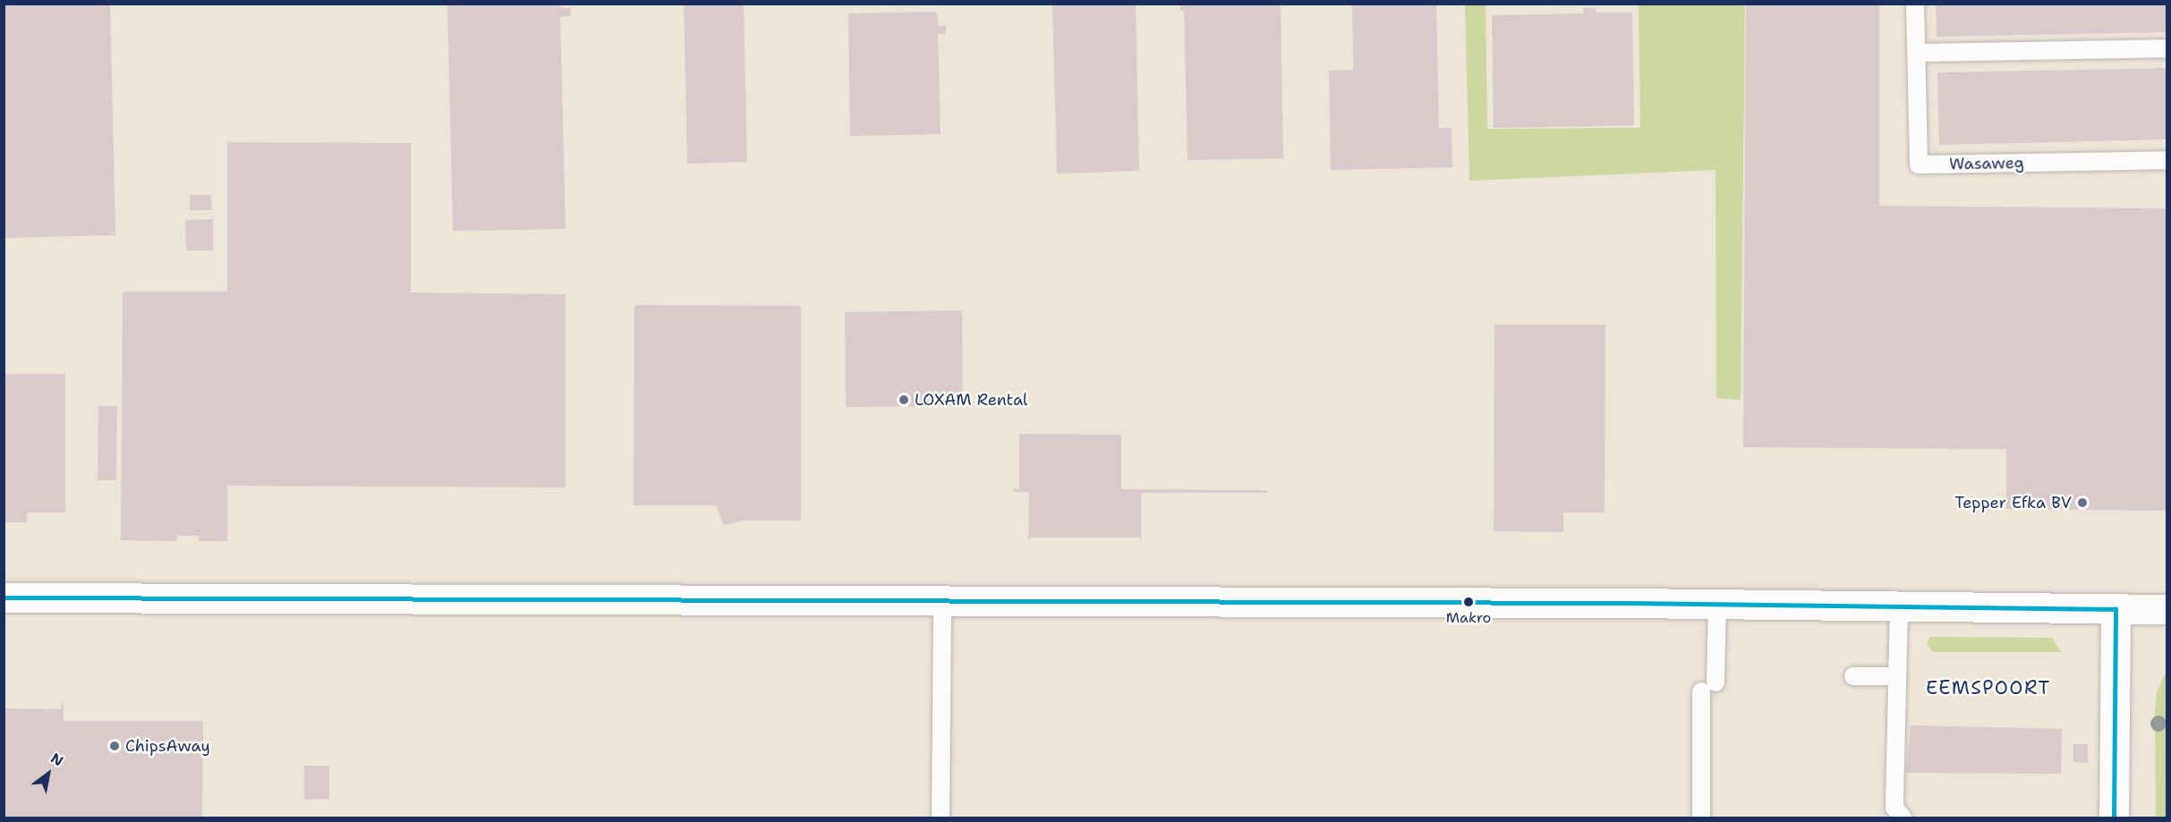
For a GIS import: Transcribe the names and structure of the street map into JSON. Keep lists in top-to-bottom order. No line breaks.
{"streets":{"lane":["Wasaweg"]},"districts":["EEMSPOORT"],"places":["LOXAM Rental","Tepper Efka BV","Makro","ChipsAway"],"north":"top right"}
